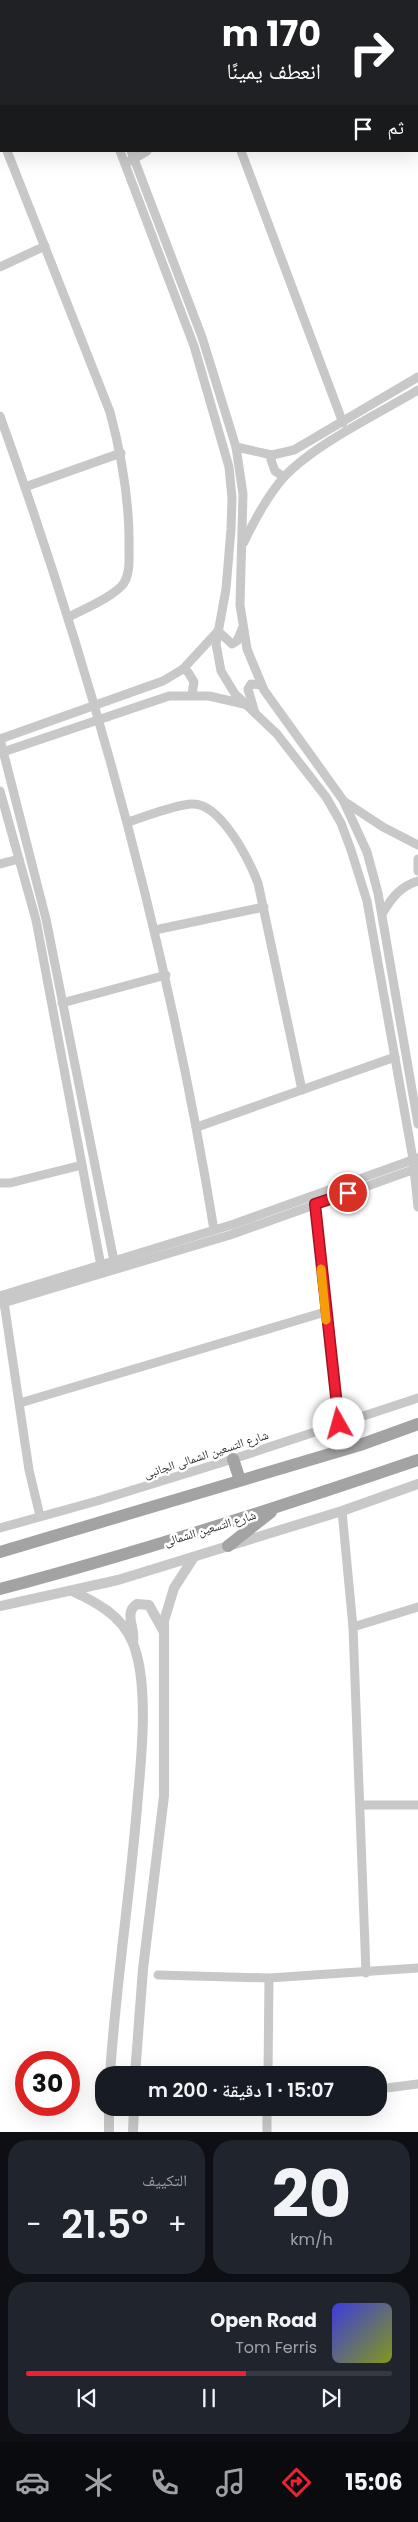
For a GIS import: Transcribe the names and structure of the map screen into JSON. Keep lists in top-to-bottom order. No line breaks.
{"streets":{"main road":["شارع التسعين الشمالى"],"street":["شارع التسعين الشمالى الجانبى"]},"page":{"turn":["170 m","انعطف يمينًا"],"then":"ثم","limit":"30","trip":"15:07 · 1 دقيقة · 200 m","tile":[["20","km/h"],"التكييف"],"heat":["−","21.5°","+"],"song":["Open Road","Tom Ferris"],"tabs":"15:06"}}
